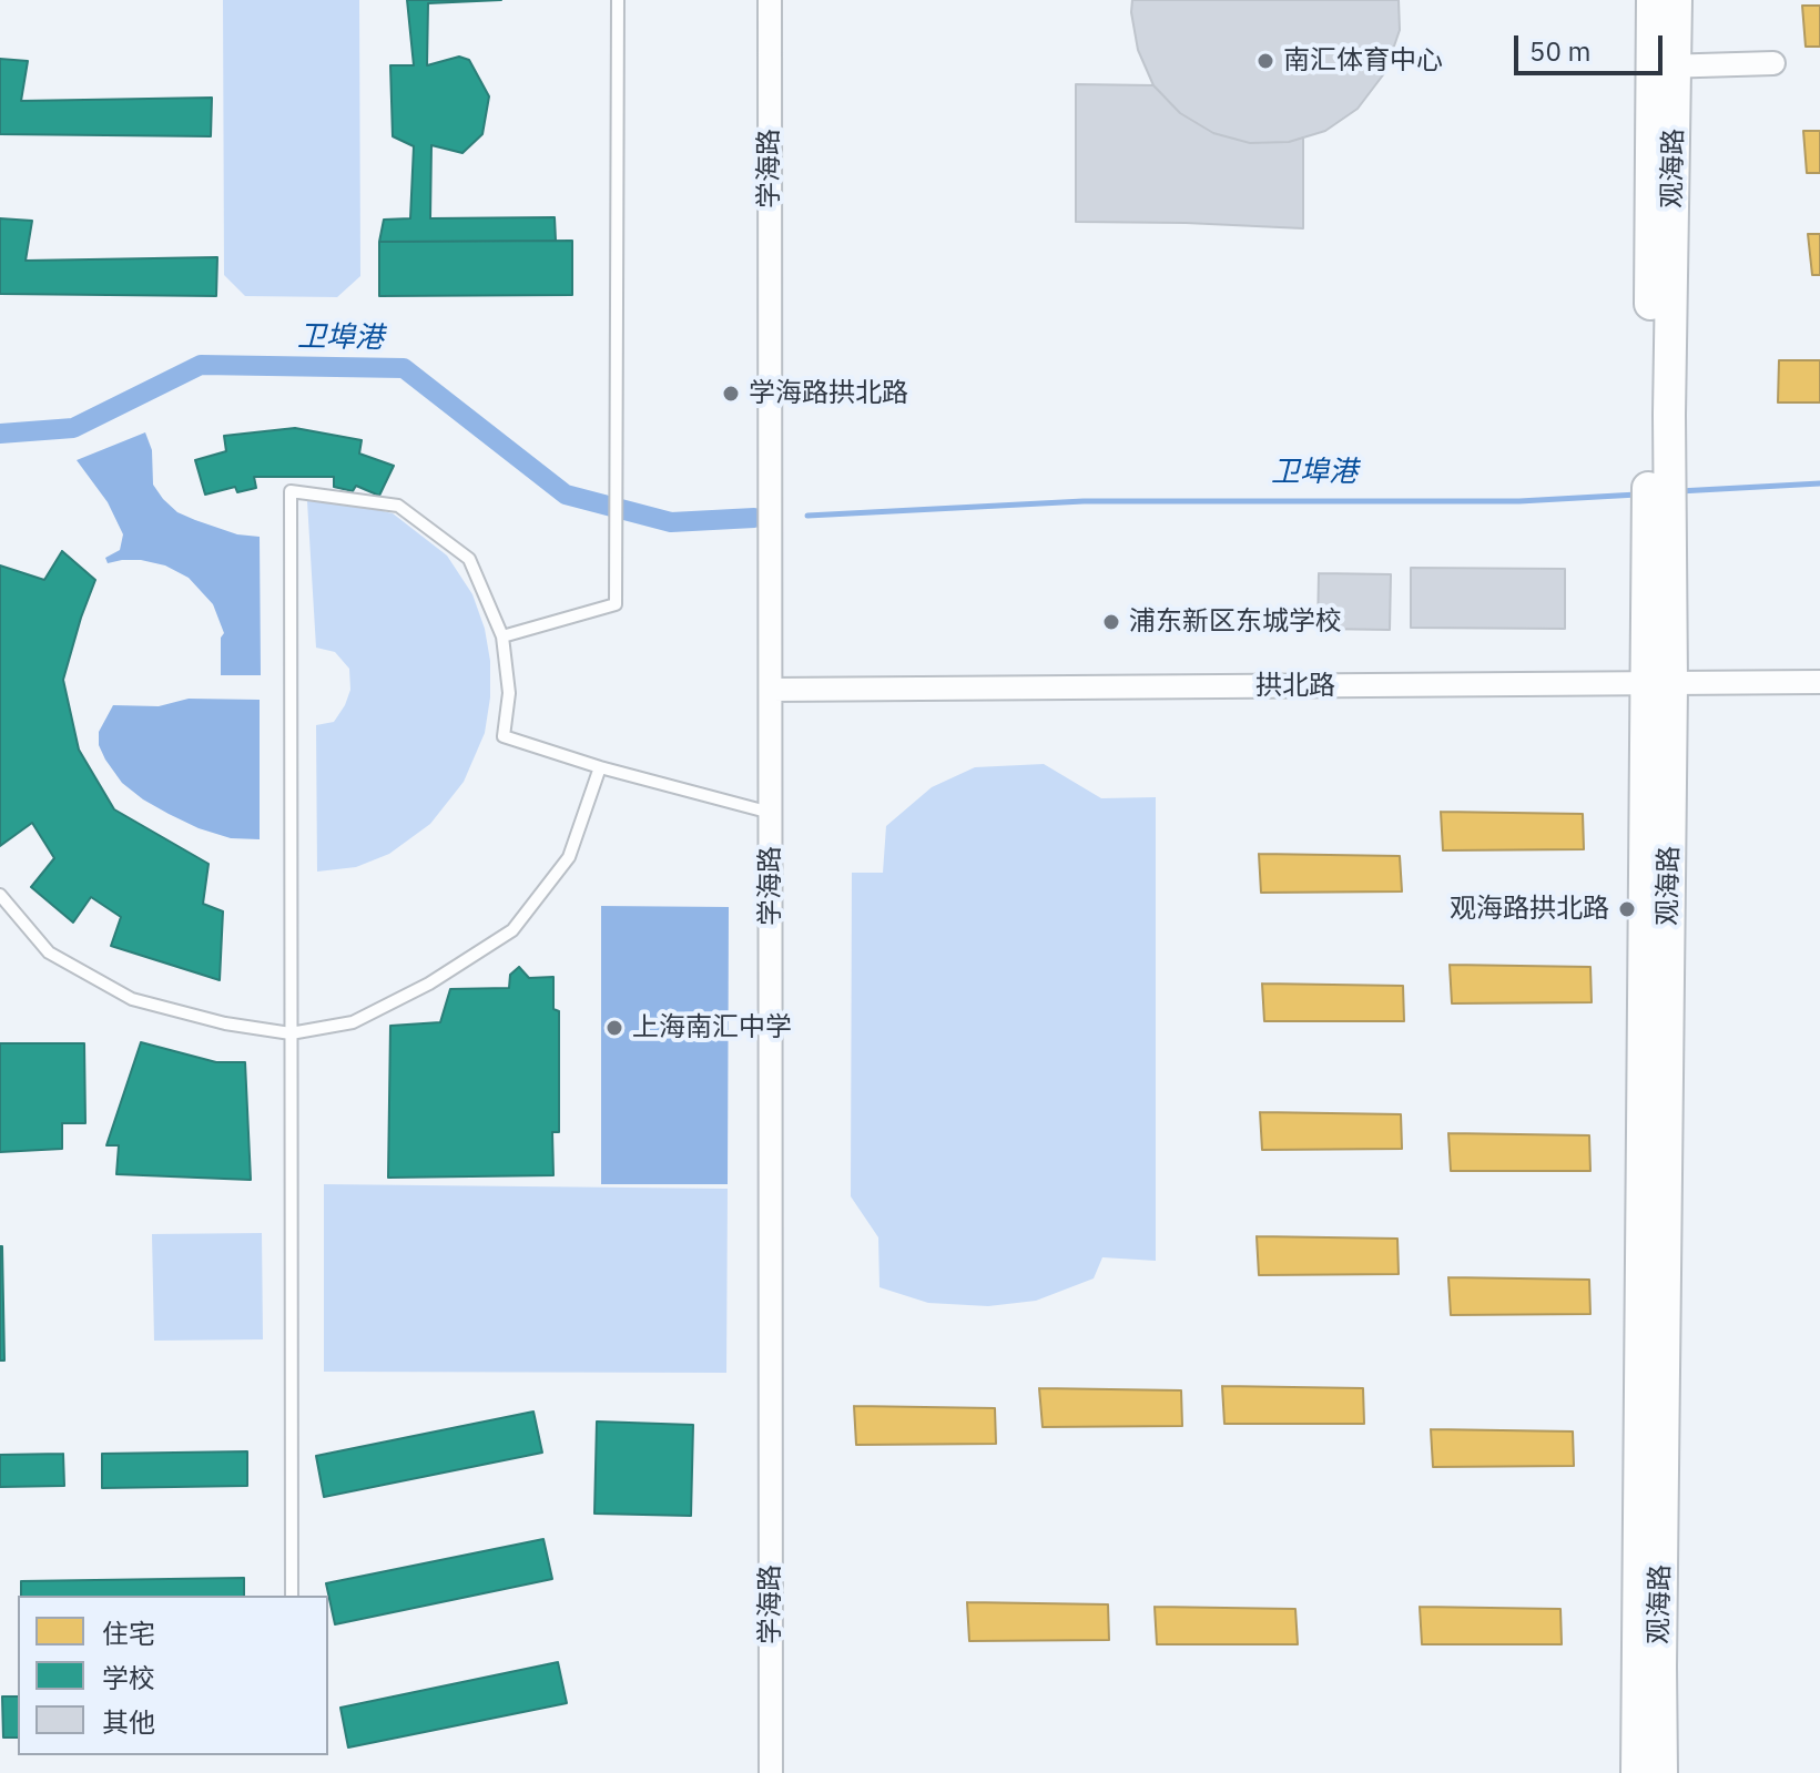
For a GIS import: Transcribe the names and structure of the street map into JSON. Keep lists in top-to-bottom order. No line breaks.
{"streets":{"main road":["观海路"],"street":["学海路","拱北路"]},"crossings":[["学海路","拱北路"],["观海路","拱北路"]],"water":["卫埠港"],"places":["南汇体育中心","学海路拱北路","浦东新区东城学校","观海路拱北路","上海南汇中学"],"legend":["住宅","学校","其他"],"scale_bar":"50 m"}
